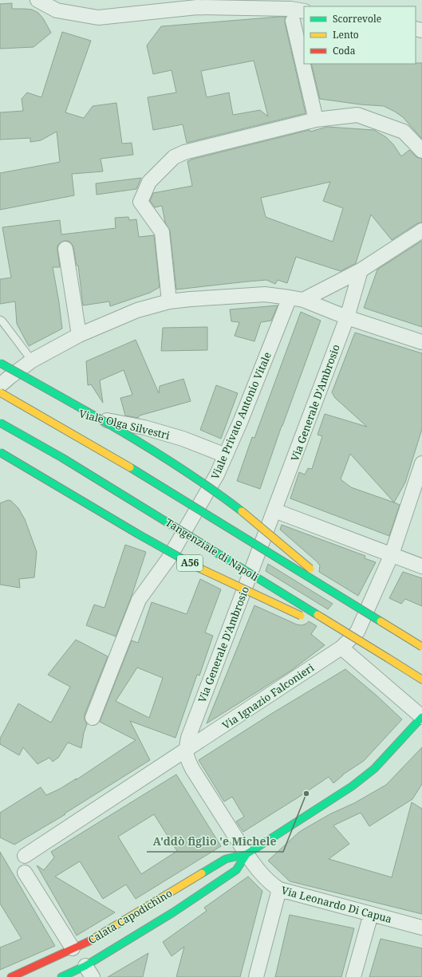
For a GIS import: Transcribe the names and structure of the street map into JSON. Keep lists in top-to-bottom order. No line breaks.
{"streets":{"main road":["Tangenziale di Napoli","A56","Calata Capodichino"],"street":["Via Generale D'Ambrosio","Viale Privato Antonio Vitale","Viale Olga Silvestri","Via Ignazio Falconieri","Via Leonardo Di Capua"]},"crossings":[["Via Generale D'Ambrosio","Via Ignazio Falconieri"],["Viale Privato Antonio Vitale","Viale Olga Silvestri"],["Via Leonardo Di Capua","Calata Capodichino"]],"places":["A'ddò figlio 'e Michele"],"legend":["Scorrevole","Lento","Coda"]}
